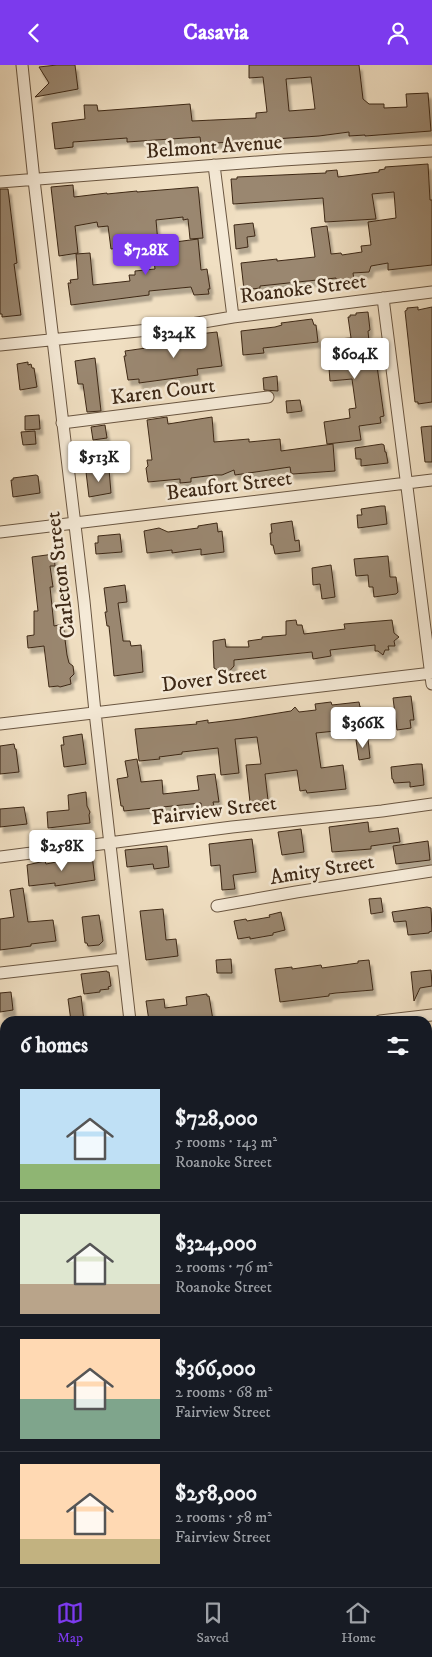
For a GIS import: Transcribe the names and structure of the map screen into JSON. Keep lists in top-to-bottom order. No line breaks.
{"streets":{"street":["Belmont Avenue","Roanoke Street","Karen Court","Beaufort Street","Carleton Street","Dover Street","Fairview Street","Amity Street"]},"crossings":[["Belmont Avenue","Carleton Street"],["Roanoke Street","Carleton Street"],["Karen Court","Carleton Street"],["Beaufort Street","Carleton Street"],["Carleton Street","Dover Street"],["Carleton Street","Fairview Street"]],"page":{"header":"Casavia","price":["$728K","$324K","$604K","$513K","$366K","$258K"],"heading":"6 homes","list":[{"name":"$728,000","note":"5 rooms · 143 m² · Roanoke Street"},{"name":"$324,000","note":"2 rooms · 76 m² · Roanoke Street"},{"name":"$366,000","note":"2 rooms · 68 m² · Fairview Street"},{"name":"$258,000","note":"2 rooms · 58 m² · Fairview Street"}],"tabs":["Map","Saved","Home"]}}
